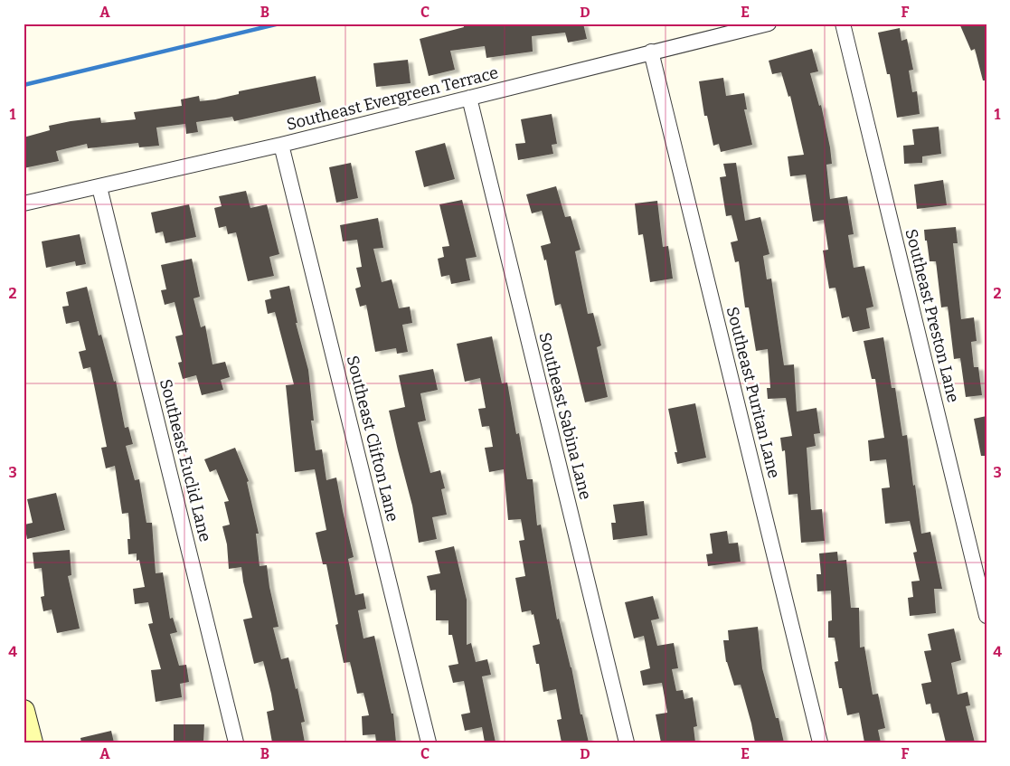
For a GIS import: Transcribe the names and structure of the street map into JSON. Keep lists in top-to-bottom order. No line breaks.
{"streets":{"street":["Southeast Evergreen Terrace","Southeast Preston Lane","Southeast Puritan Lane","Southeast Sabina Lane","Southeast Clifton Lane","Southeast Euclid Lane"]},"crossings":[["Southeast Evergreen Terrace","Southeast Puritan Lane"],["Southeast Evergreen Terrace","Southeast Sabina Lane"],["Southeast Evergreen Terrace","Southeast Clifton Lane"],["Southeast Evergreen Terrace","Southeast Euclid Lane"]],"grid":{"columns":["A","B","C","D","E","F"],"rows":["1","2","3","4"]}}
